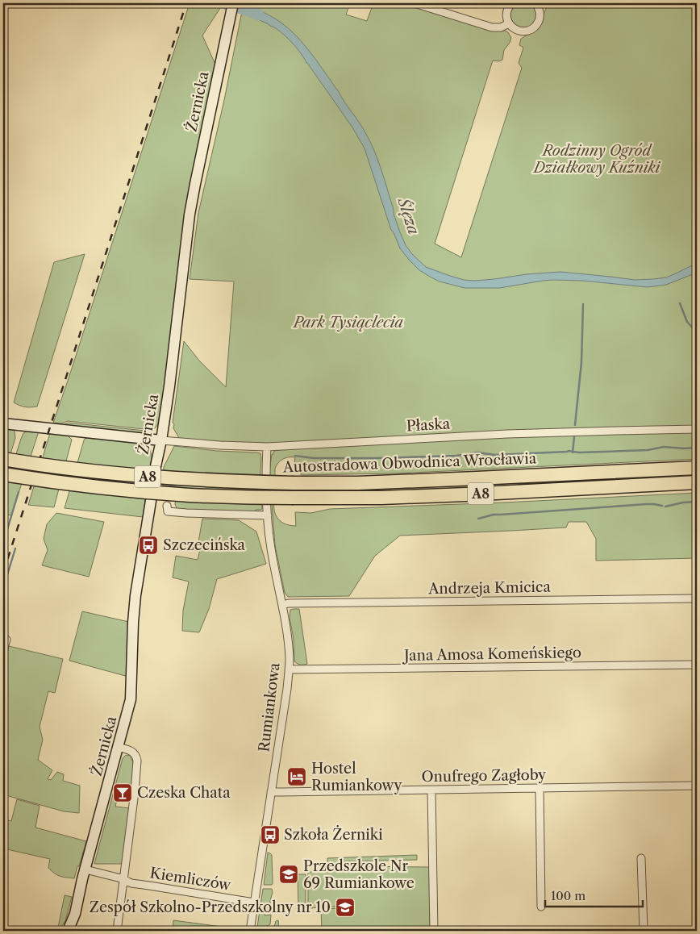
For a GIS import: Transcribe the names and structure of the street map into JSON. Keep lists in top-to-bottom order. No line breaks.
{"streets":{"highway":["Autostradowa Obwodnica Wrocławia","A8"],"street":["Żernicka","Płaska","Andrzeja Kmicica","Jana Amosa Komeńskiego","Rumiankowa","Onufrego Zagłoby","Kiemliczów"]},"crossings":[["Żernicka","Płaska"],["Żernicka","Kiemliczów"],["Płaska","Rumiankowa"],["Andrzeja Kmicica","Rumiankowa"],["Jana Amosa Komeńskiego","Rumiankowa"],["Rumiankowa","Onufrego Zagłoby"],["Rumiankowa","Kiemliczów"]],"water":["Ślęza"],"parks":["Rodzinny Ogród Działkowy Kuźniki","Park Tysiąclecia"],"places":{"bus stop":["Szczecińska","Szkoła Żerniki"],"hotel":["Hostel Rumiankowy"],"bar":["Czeska Chata"],"school or university":["Przedszkole Nr 69 Rumiankowe","Zespół Szkolno-Przedszkolny nr 10"]},"scale_bar":"100 m"}
